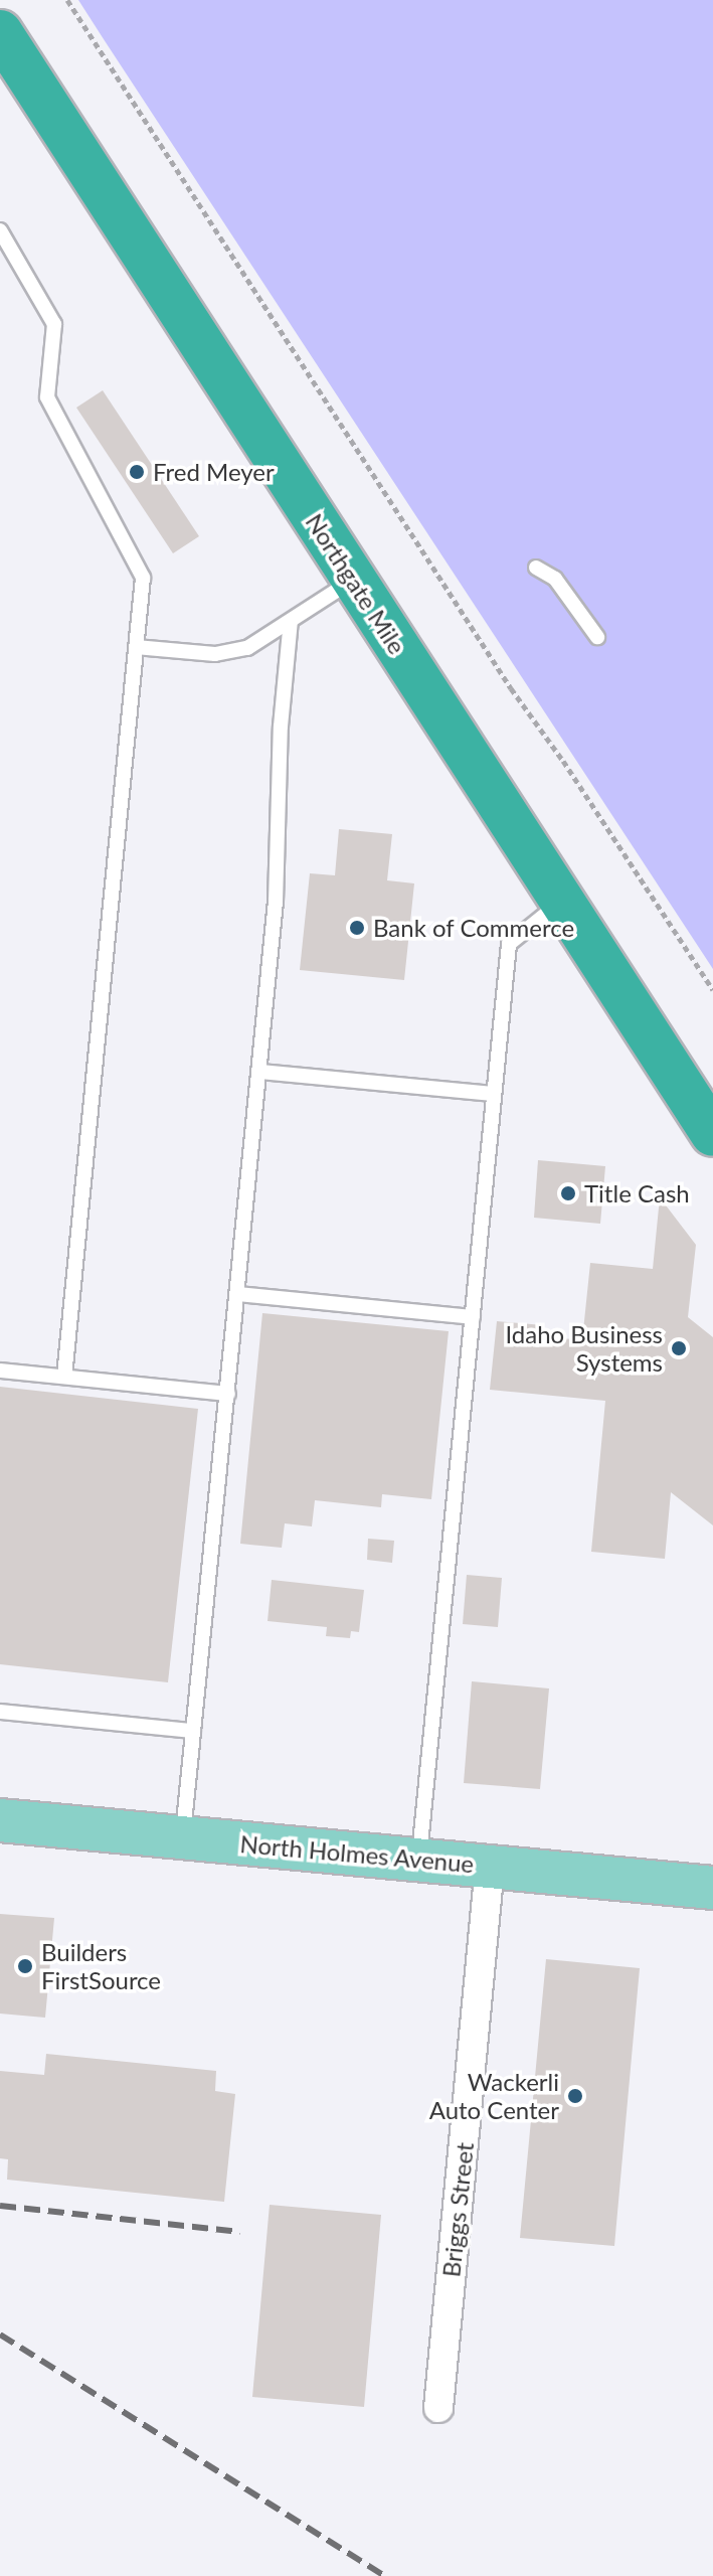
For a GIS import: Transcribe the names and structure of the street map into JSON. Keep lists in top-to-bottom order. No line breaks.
{"streets":{"highway":["Northgate Mile"],"main road":["North Holmes Avenue"],"street":["Briggs Street"]},"crossings":[["North Holmes Avenue","Briggs Street"]],"places":["Fred Meyer","Bank of Commerce","Title Cash","Idaho Business Systems","Builders FirstSource","Wackerli Auto Center"]}
